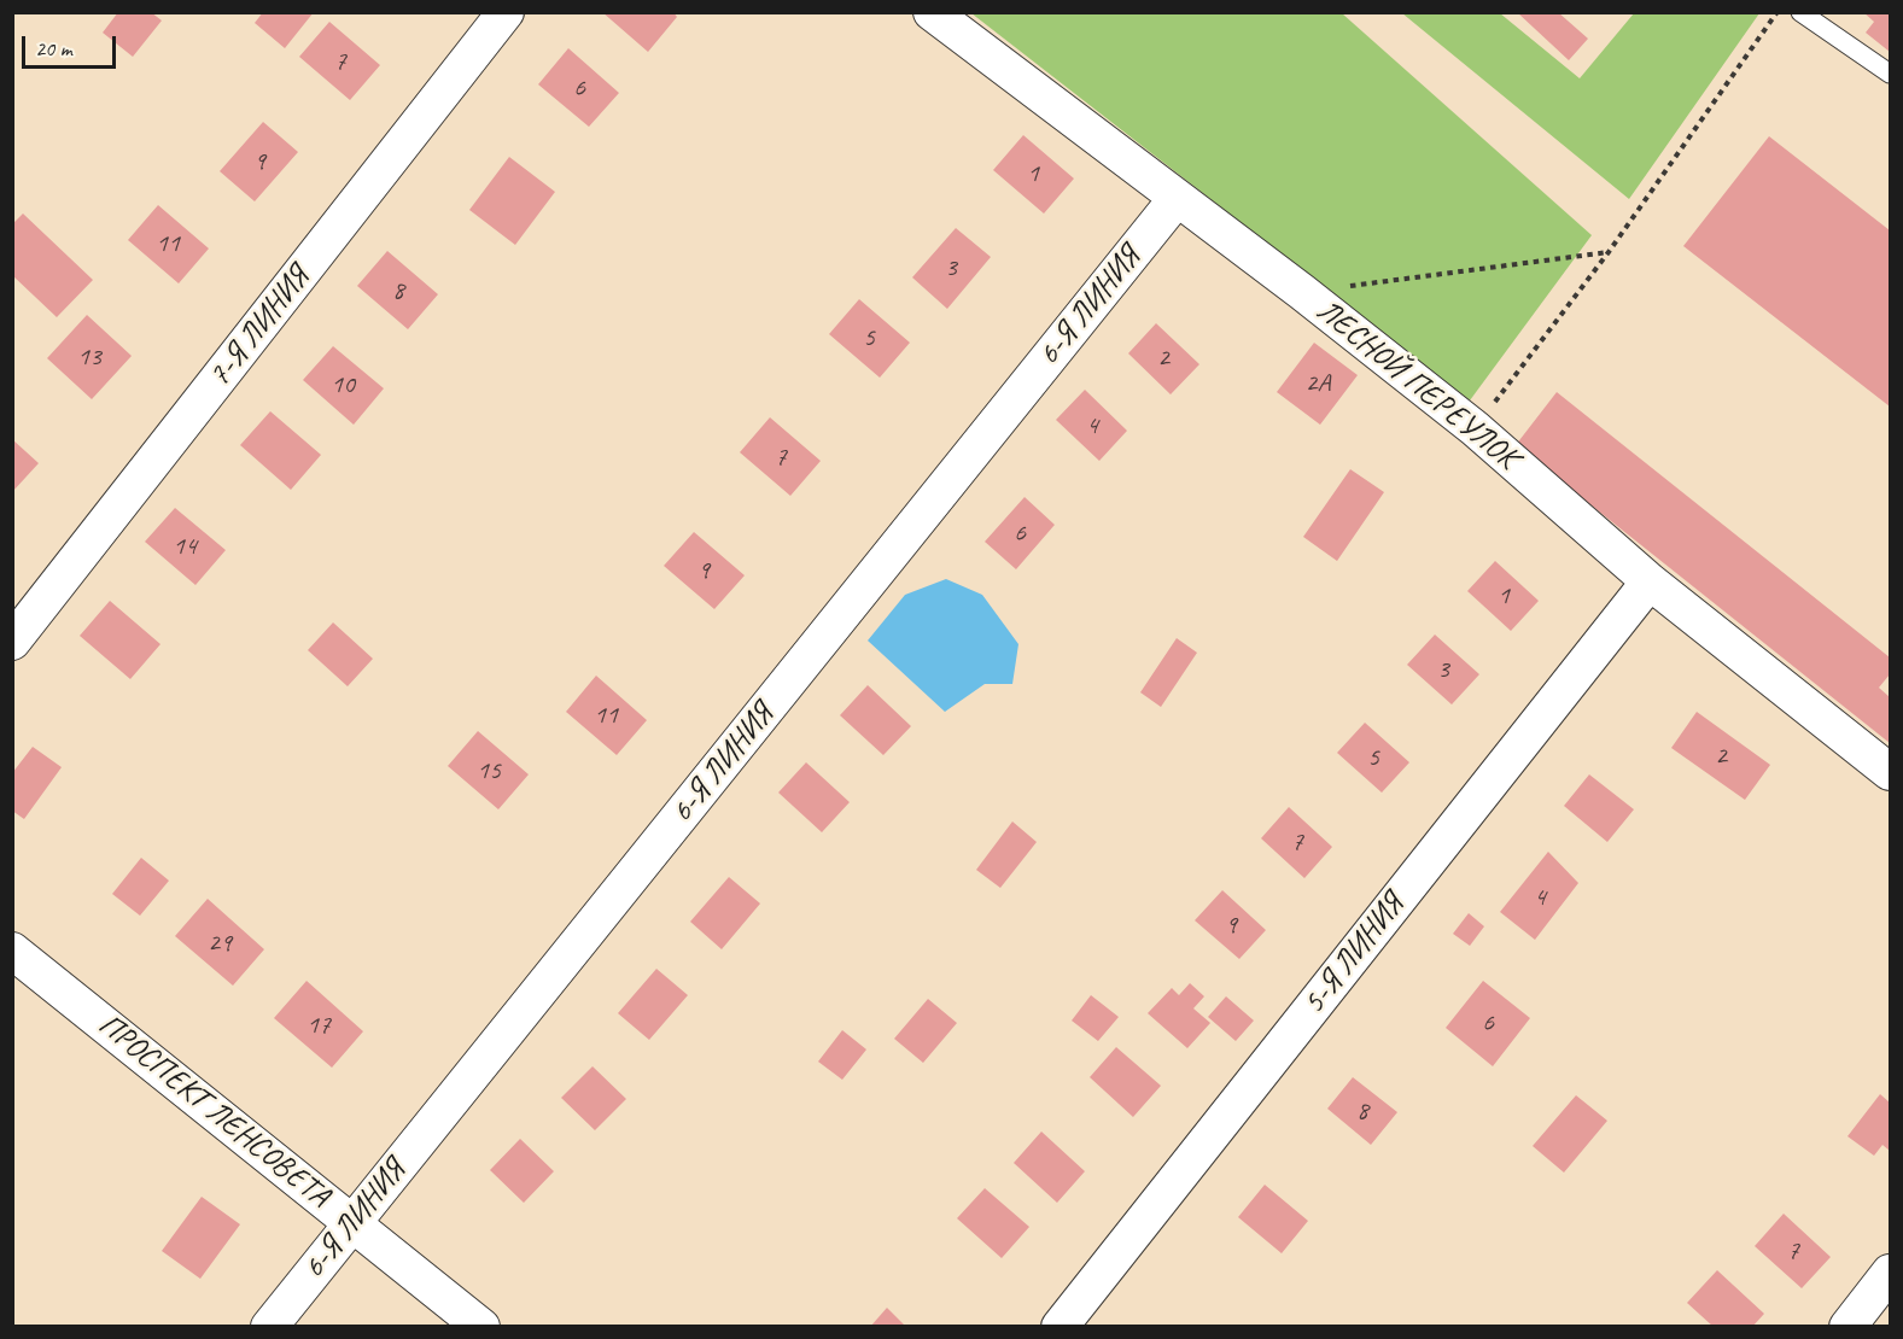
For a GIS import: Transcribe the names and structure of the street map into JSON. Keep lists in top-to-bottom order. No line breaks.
{"streets":{"street":["6-Я ЛИНИЯ","7-Я ЛИНИЯ","ЛЕСНОЙ ПЕРЕУЛОК","5-Я ЛИНИЯ","ПРОСПЕКТ ЛЕНСОВЕТА"]},"crossings":[["6-Я ЛИНИЯ","ЛЕСНОЙ ПЕРЕУЛОК"],["6-Я ЛИНИЯ","ПРОСПЕКТ ЛЕНСОВЕТА"],["ЛЕСНОЙ ПЕРЕУЛОК","5-Я ЛИНИЯ"]],"house_numbers":["7","6","9","1","11","3","8","5","13","2","2А","10","4","7","6","14","9","1","3","11","2","5","15","7","4","9","29","6","17","8","7"],"scale_bar":"20 m"}
